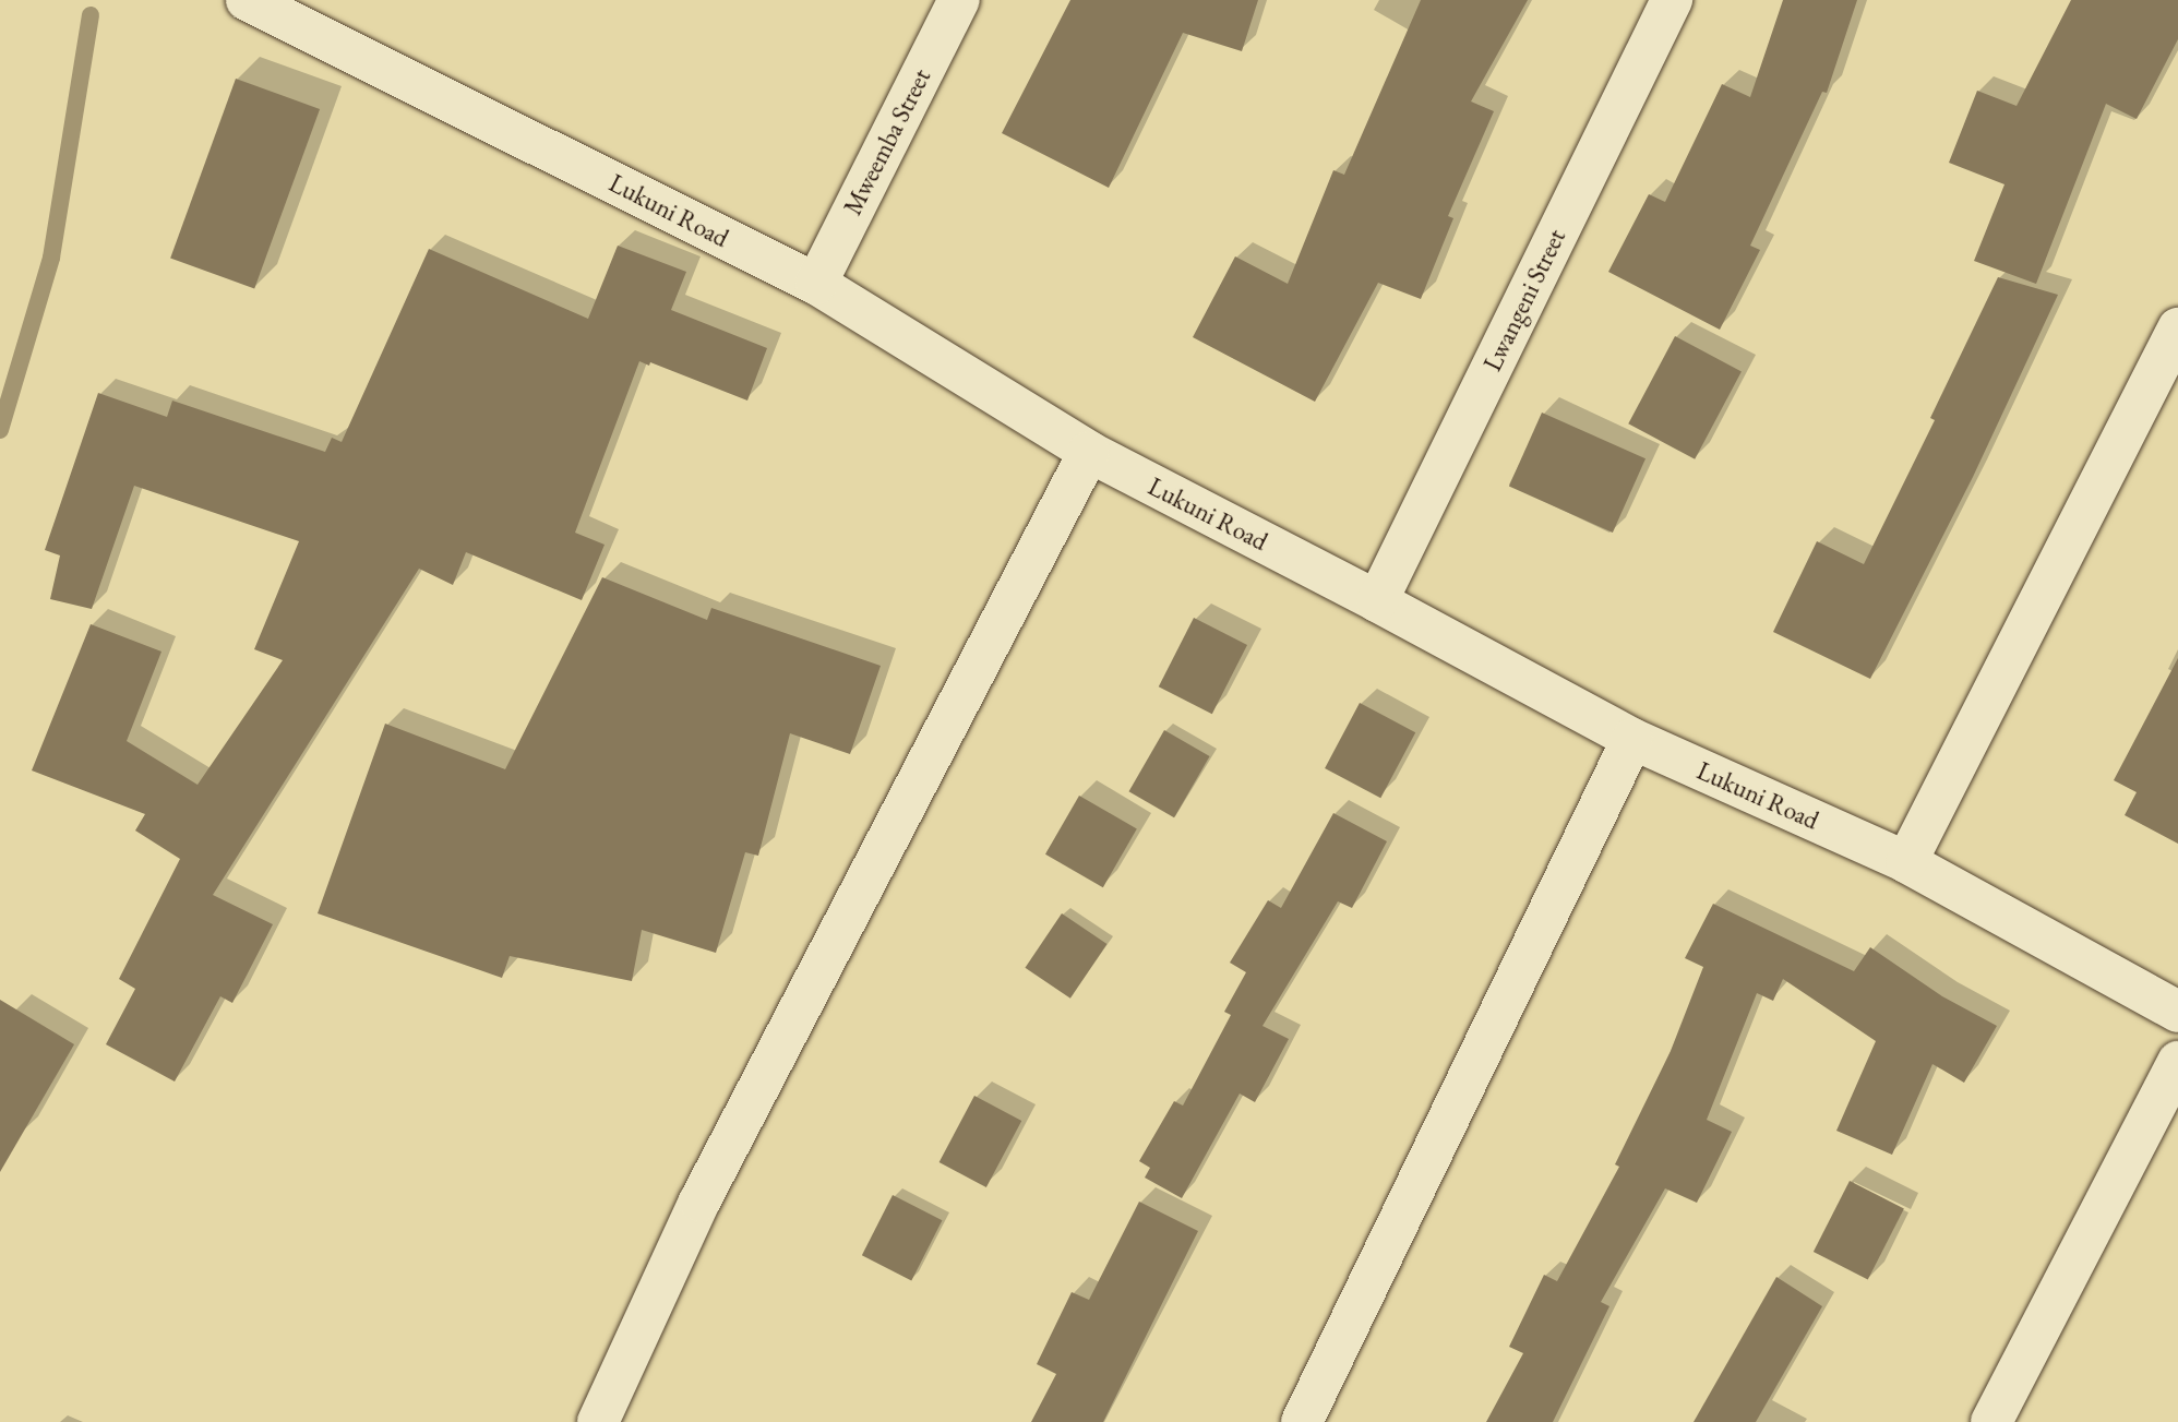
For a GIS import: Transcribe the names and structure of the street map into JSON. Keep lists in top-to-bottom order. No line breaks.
{"streets":{"street":["Mweemba Street","Lukuni Road","Lwangeni Street"]},"crossings":[["Mweemba Street","Lukuni Road"],["Lukuni Road","Lwangeni Street"]]}
